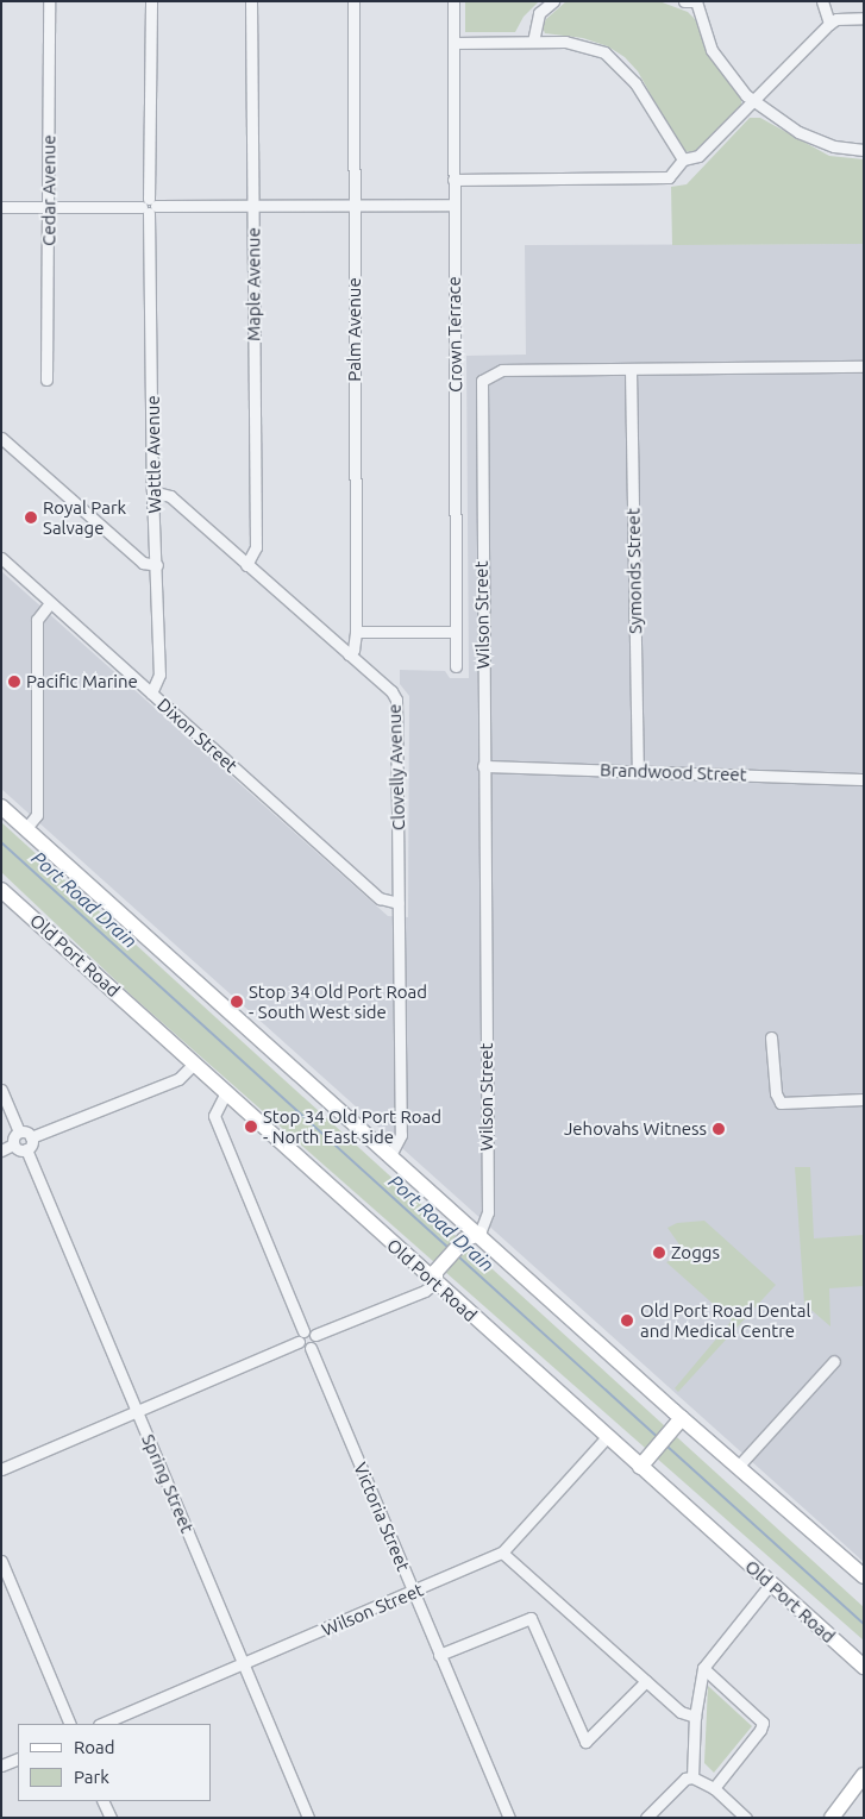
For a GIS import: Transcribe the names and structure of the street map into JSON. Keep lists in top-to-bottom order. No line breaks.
{"streets":{"main road":["Old Port Road"],"street":["Cedar Avenue","Maple Avenue","Palm Avenue","Crown Terrace","Wattle Avenue","Symonds Street","Wilson Street","Dixon Street","Clovelly Avenue","Brandwood Street","Spring Street","Victoria Street"]},"crossings":[["Maple Avenue","Clovelly Avenue"],["Palm Avenue","Clovelly Avenue"],["Wattle Avenue","Dixon Street"],["Wattle Avenue","Clovelly Avenue"],["Symonds Street","Wilson Street"],["Symonds Street","Brandwood Street"],["Wilson Street","Brandwood Street"],["Wilson Street","Old Port Road"],["Wilson Street","Spring Street"],["Wilson Street","Victoria Street"],["Dixon Street","Clovelly Avenue"]],"water":["Port Road Drain"],"places":["Royal Park Salvage","Pacific Marine","Stop 34 Old Port Road - South West side","Stop 34 Old Port Road - North East side","Jehovahs Witness","Zoggs","Old Port Road Dental and Medical Centre"],"legend":["Road","Park"]}
